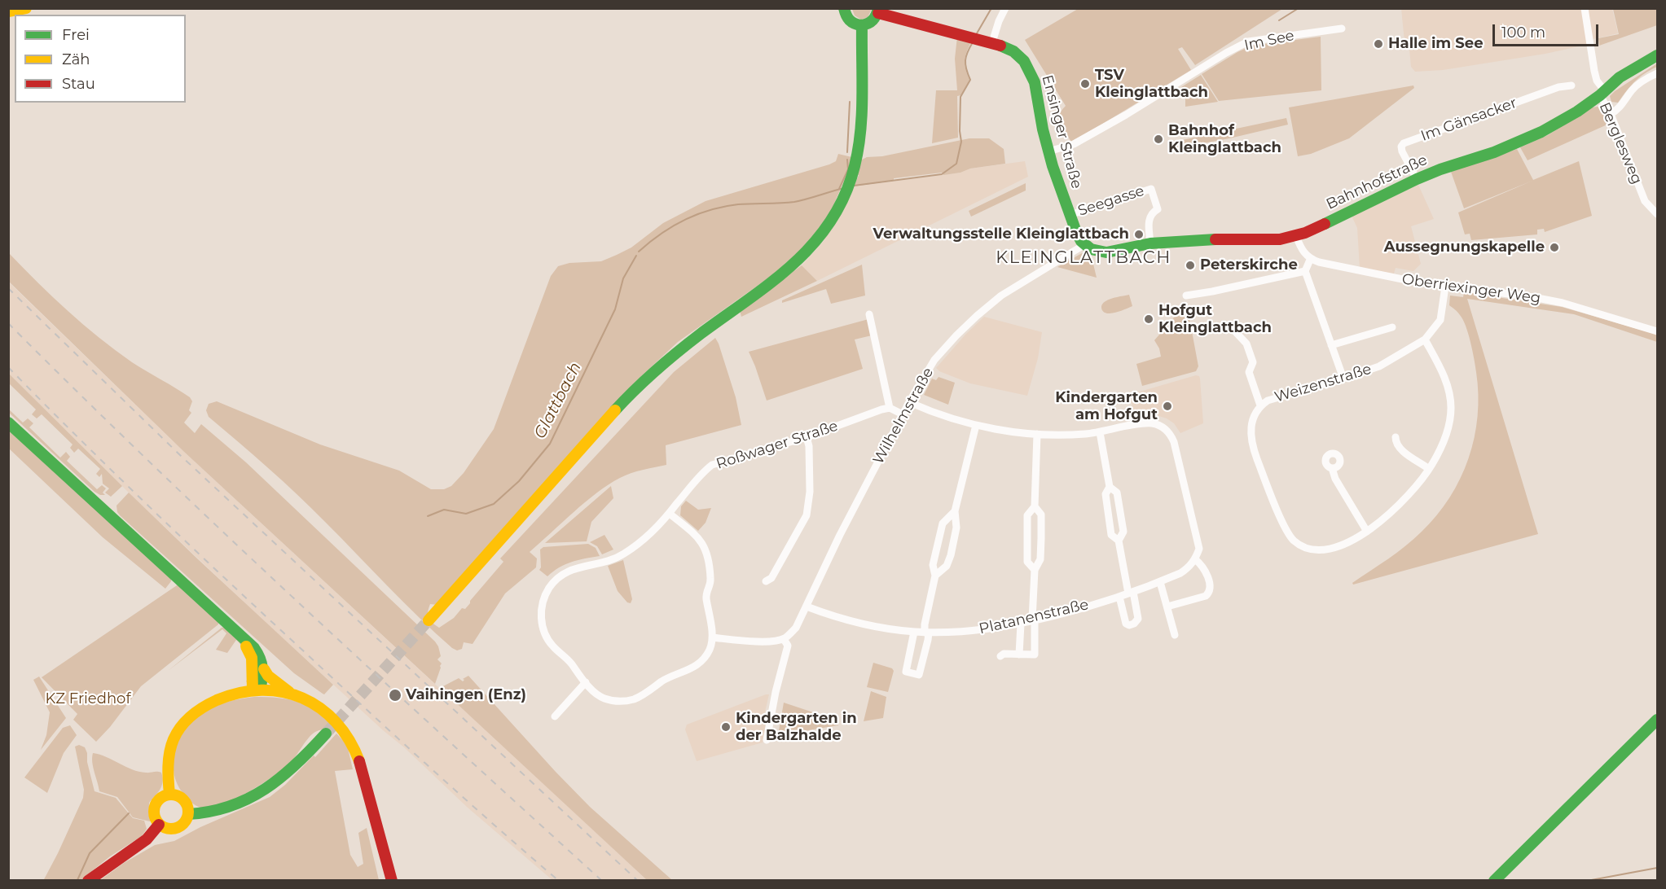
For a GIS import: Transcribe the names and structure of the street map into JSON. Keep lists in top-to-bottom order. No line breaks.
{"streets":{"main road":["Ensinger Straße","Bahnhofstraße"],"street":["Im See","Im Gänsacker","Berglesweg","Seegasse","Oberriexinger Weg","Weizenstraße","Wilhelmstraße","Roßwager Straße","Platanenstraße"]},"crossings":[["Im See","Ensinger Straße"],["Im Gänsacker","Bahnhofstraße"],["Ensinger Straße","Bahnhofstraße"],["Ensinger Straße","Seegasse"],["Ensinger Straße","Wilhelmstraße"],["Berglesweg","Bahnhofstraße"],["Bahnhofstraße","Seegasse"],["Bahnhofstraße","Wilhelmstraße"],["Oberriexinger Weg","Weizenstraße"],["Wilhelmstraße","Platanenstraße"]],"districts":["KLEINGLATTBACH"],"water":["Glattbach"],"parks":["KZ Friedhof"],"places":["Halle im See","TSV Kleinglattbach","Bahnhof Kleinglattbach","Verwaltungsstelle Kleinglattbach","Aussegnungskapelle","Peterskirche","Hofgut Kleinglattbach","Kindergarten am Hofgut","Vaihingen (Enz)","Kindergarten in der Balzhalde"],"legend":["Frei","Zäh","Stau"],"scale_bar":"100 m"}
